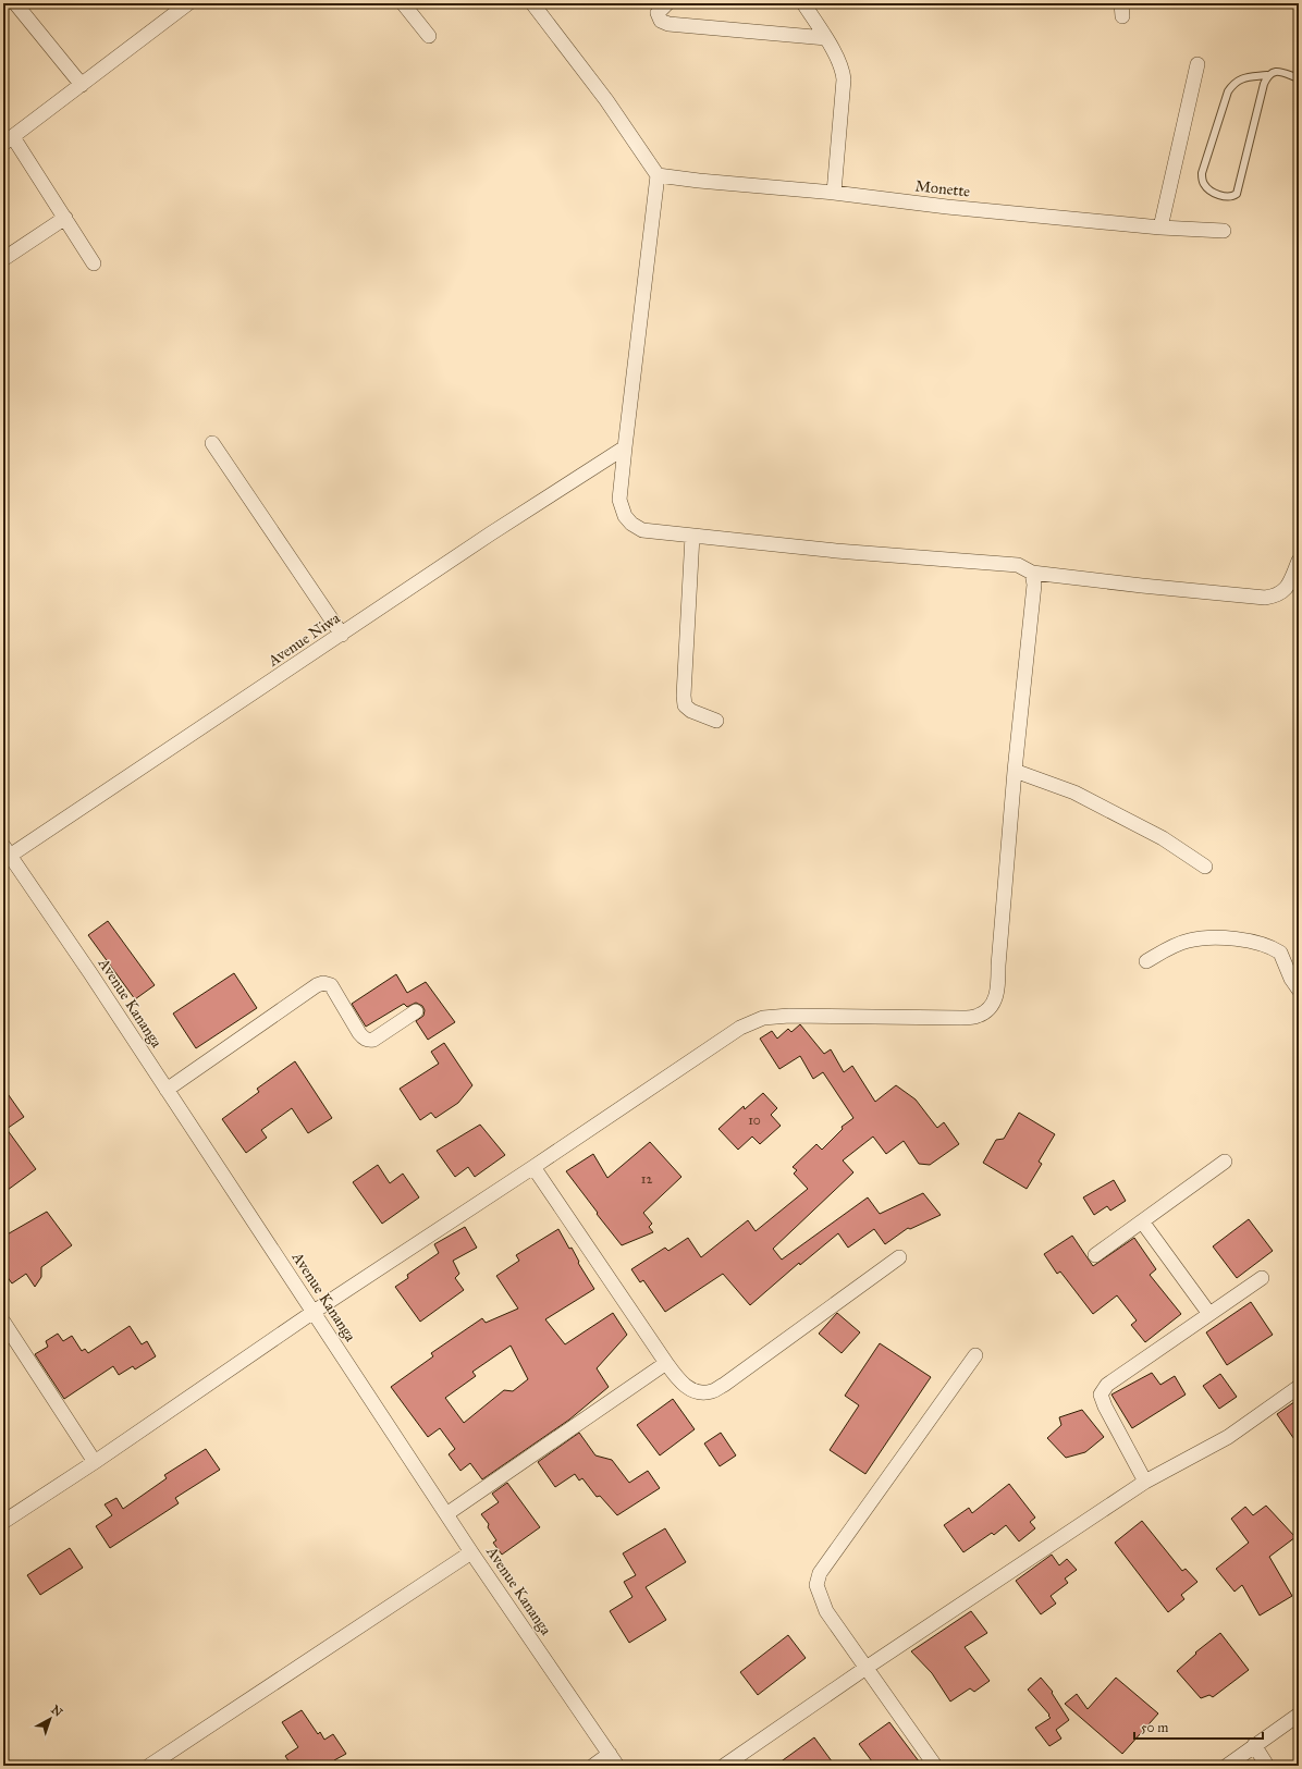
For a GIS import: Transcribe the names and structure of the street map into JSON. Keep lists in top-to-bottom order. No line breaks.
{"streets":{"street":["Monette","Avenue Niwa","Avenue Kananga"]},"crossings":[["Avenue Niwa","Avenue Kananga"]],"house_numbers":["10","12"],"scale_bar":"50 m","north":"top right"}
